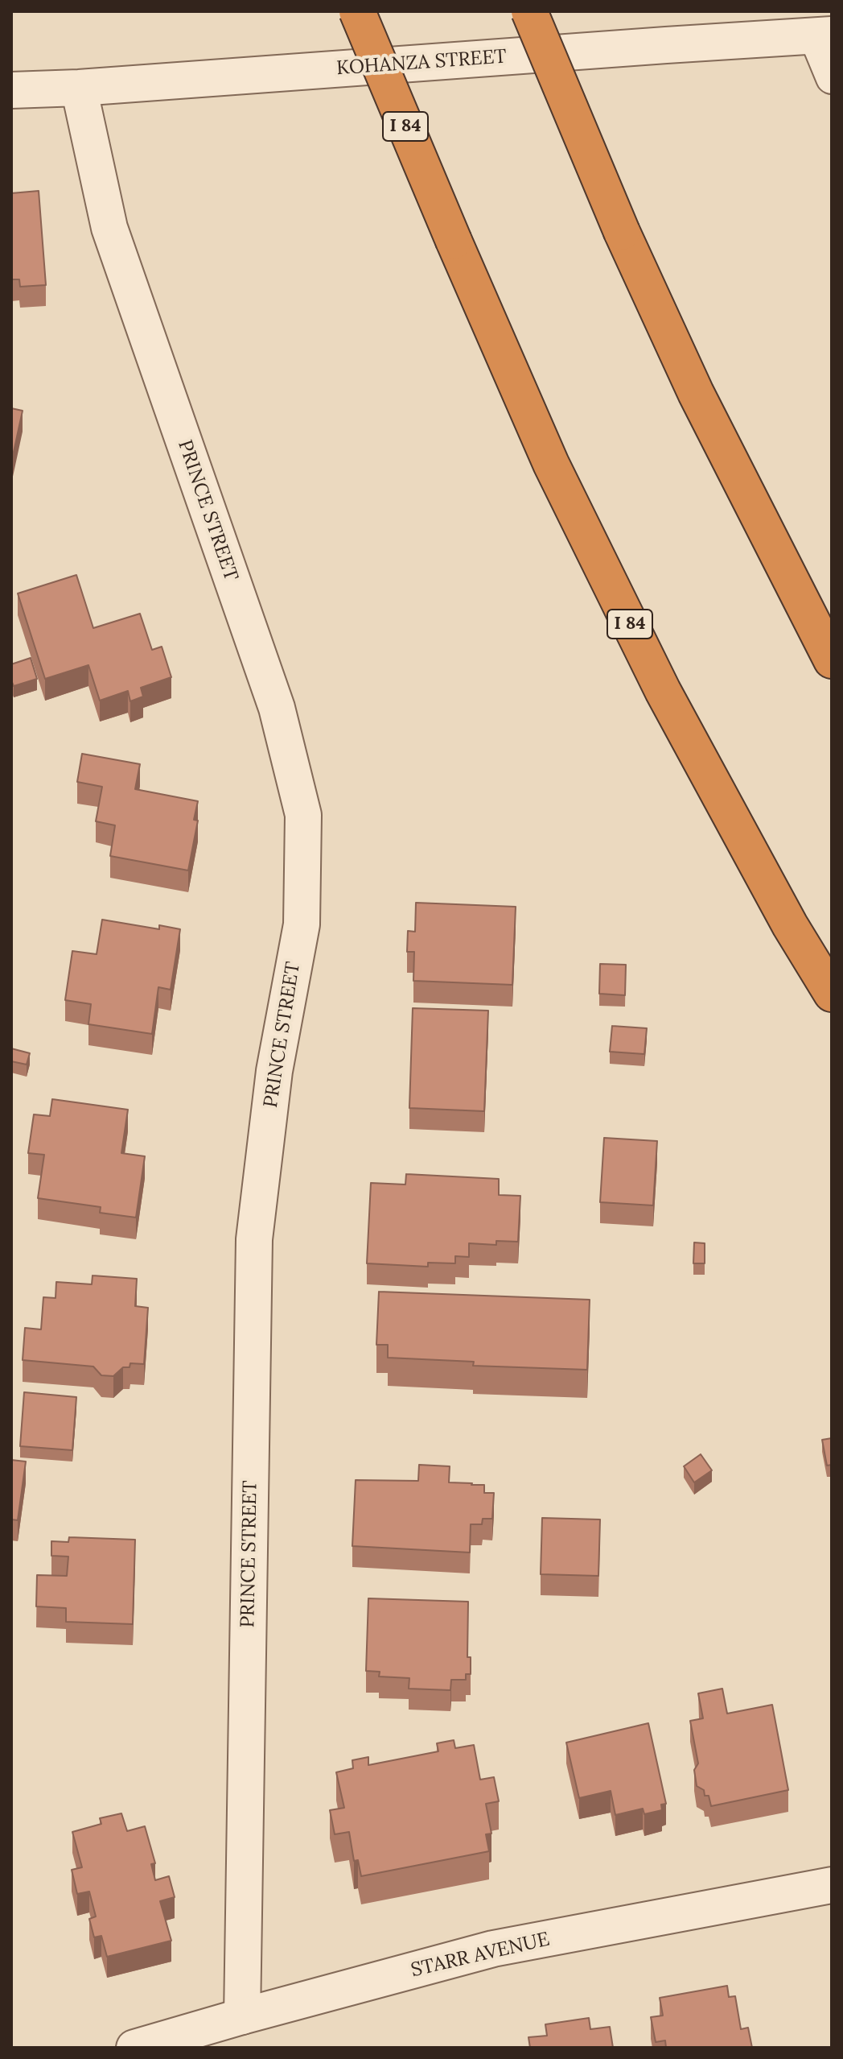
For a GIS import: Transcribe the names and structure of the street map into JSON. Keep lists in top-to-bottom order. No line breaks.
{"streets":{"highway":["I 84"],"street":["KOHANZA STREET","PRINCE STREET","STARR AVENUE"]},"crossings":[["KOHANZA STREET","PRINCE STREET"],["PRINCE STREET","STARR AVENUE"]]}
